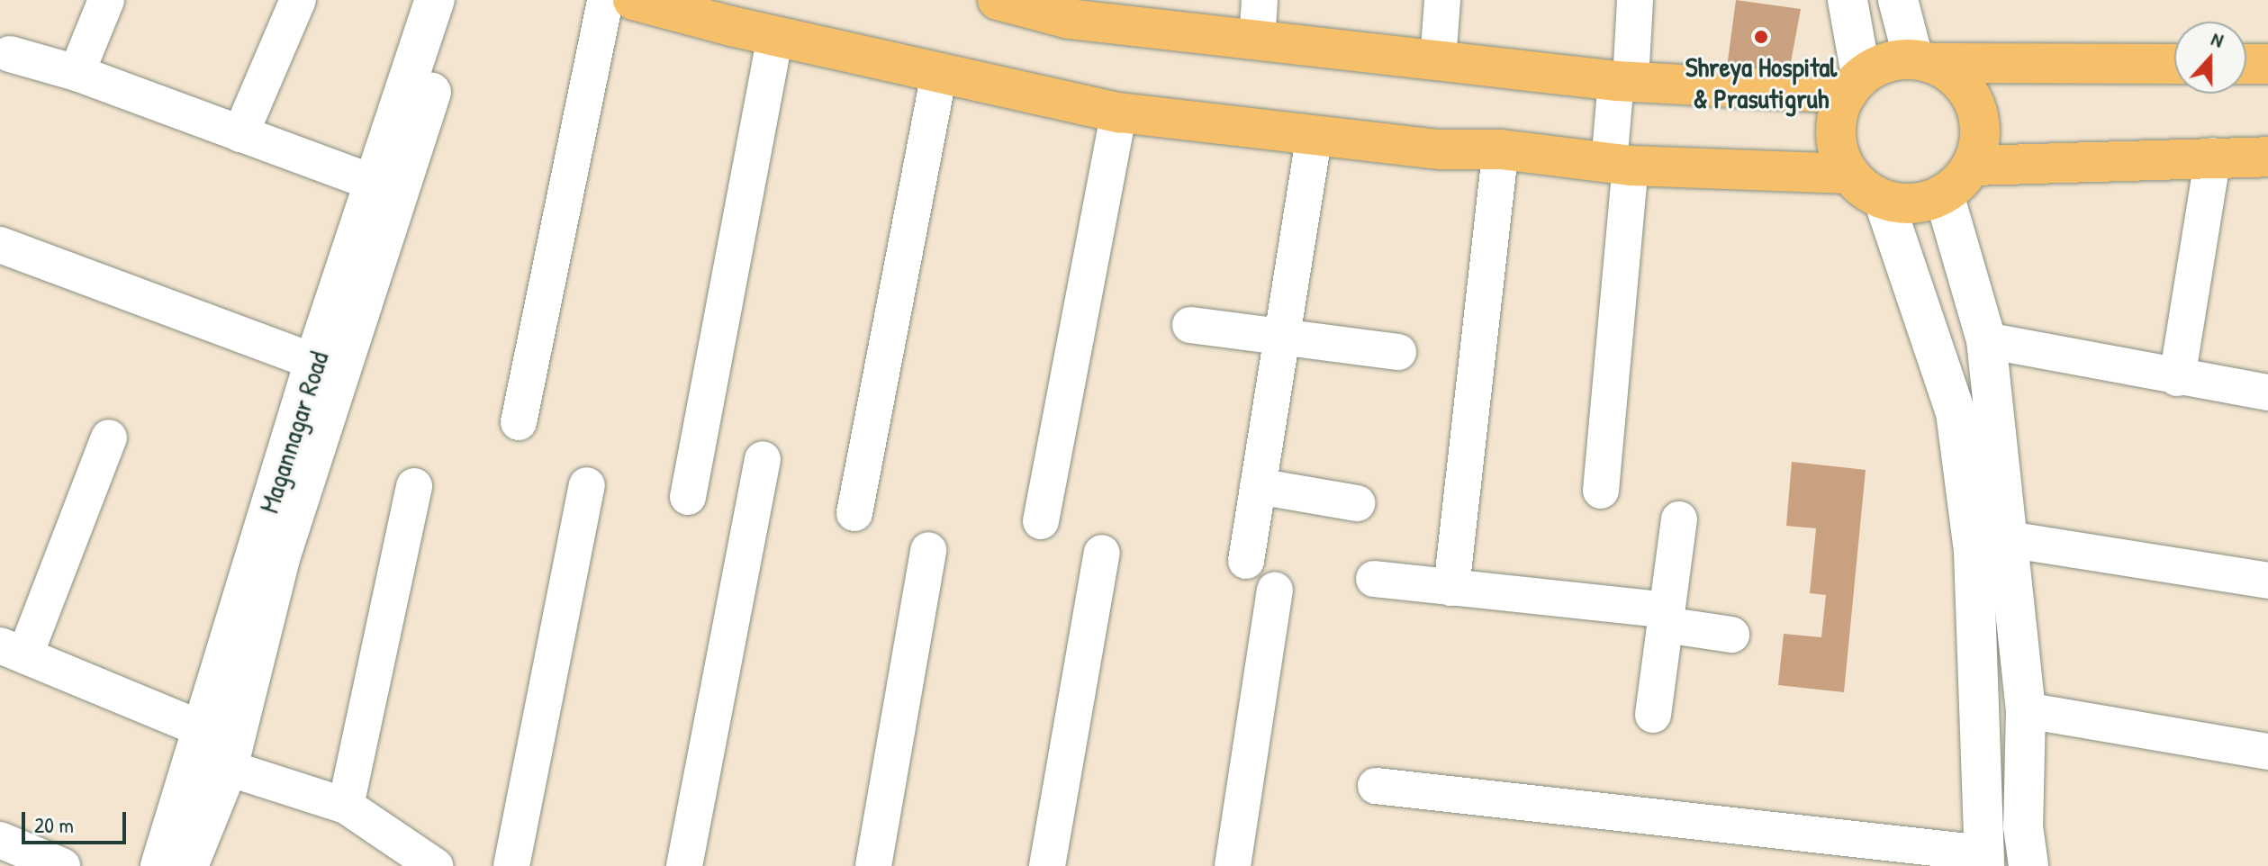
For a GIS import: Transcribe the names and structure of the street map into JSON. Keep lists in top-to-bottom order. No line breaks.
{"streets":{"street":["Magannagar Road"]},"places":["Shreya Hospital & Prasutigruh"],"scale_bar":"20 m","north":"top"}
